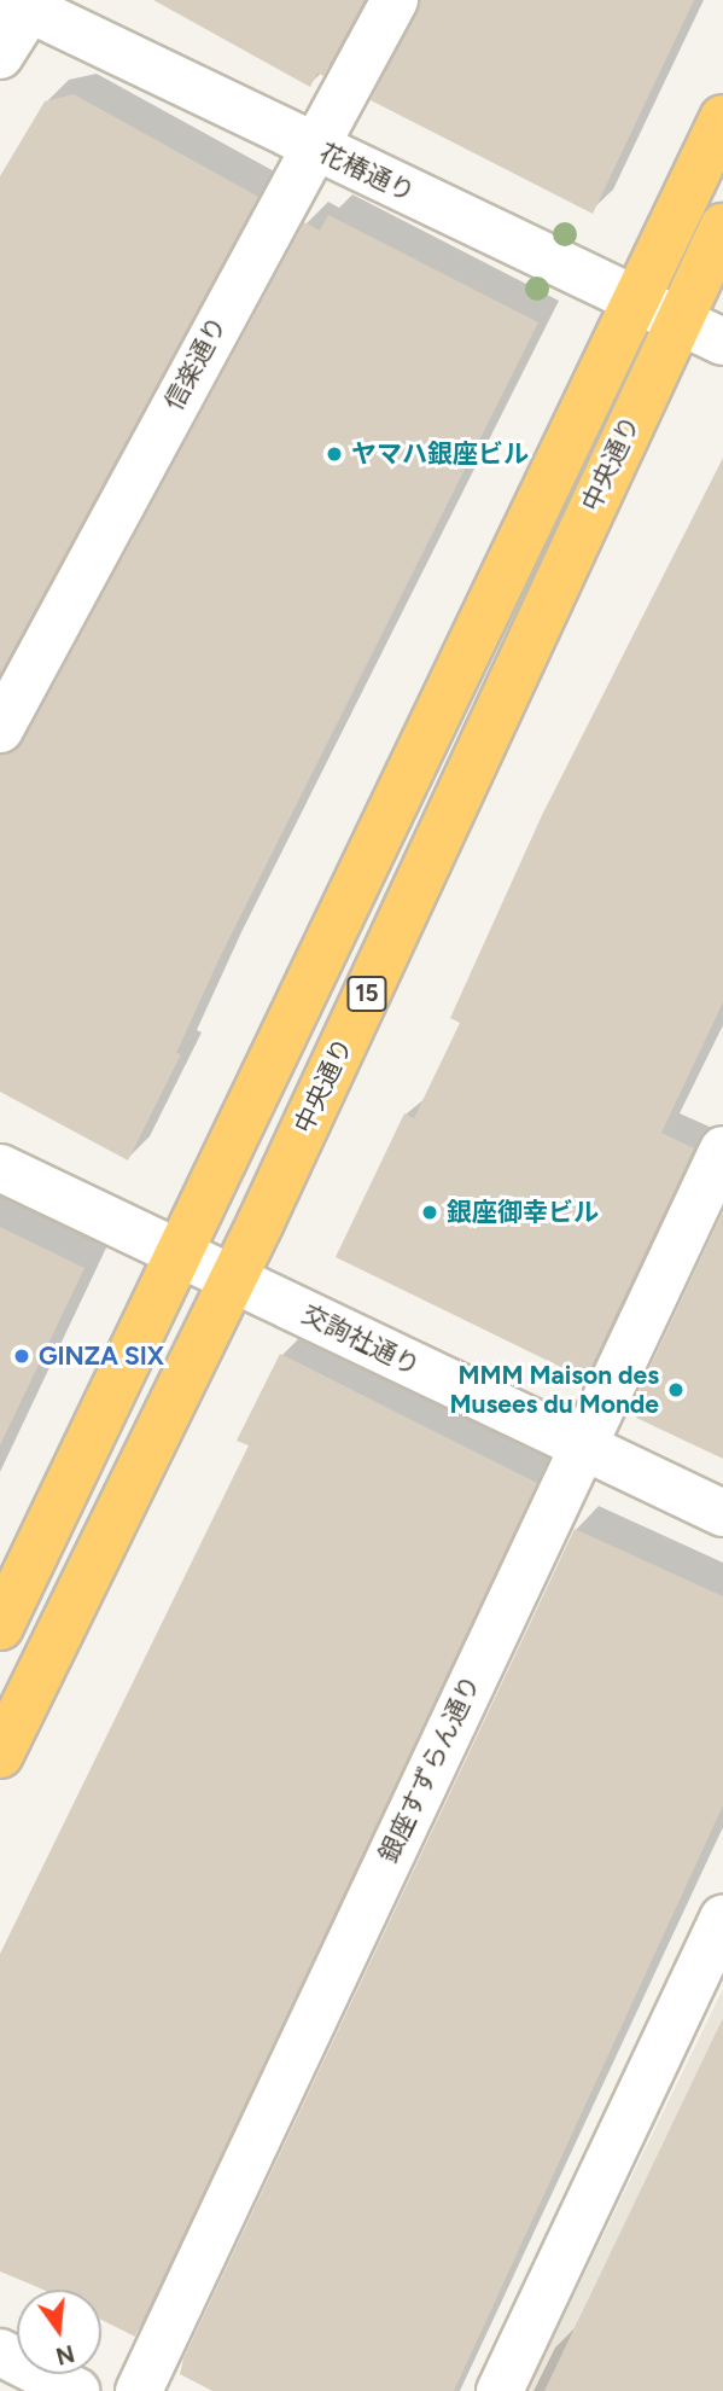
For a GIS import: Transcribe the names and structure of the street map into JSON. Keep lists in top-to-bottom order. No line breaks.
{"streets":{"highway":["中央通り","15"],"street":["花椿通り","信楽通り","交詢社通り","銀座すずらん通り"]},"crossings":[["花椿通り","信楽通り"],["花椿通り","中央通り"],["中央通り","交詢社通り"],["交詢社通り","銀座すずらん通り"]],"places":["ヤマハ銀座ビル","銀座御幸ビル","GINZA SIX","MMM Maison des Musees du Monde"],"north":"bottom"}
